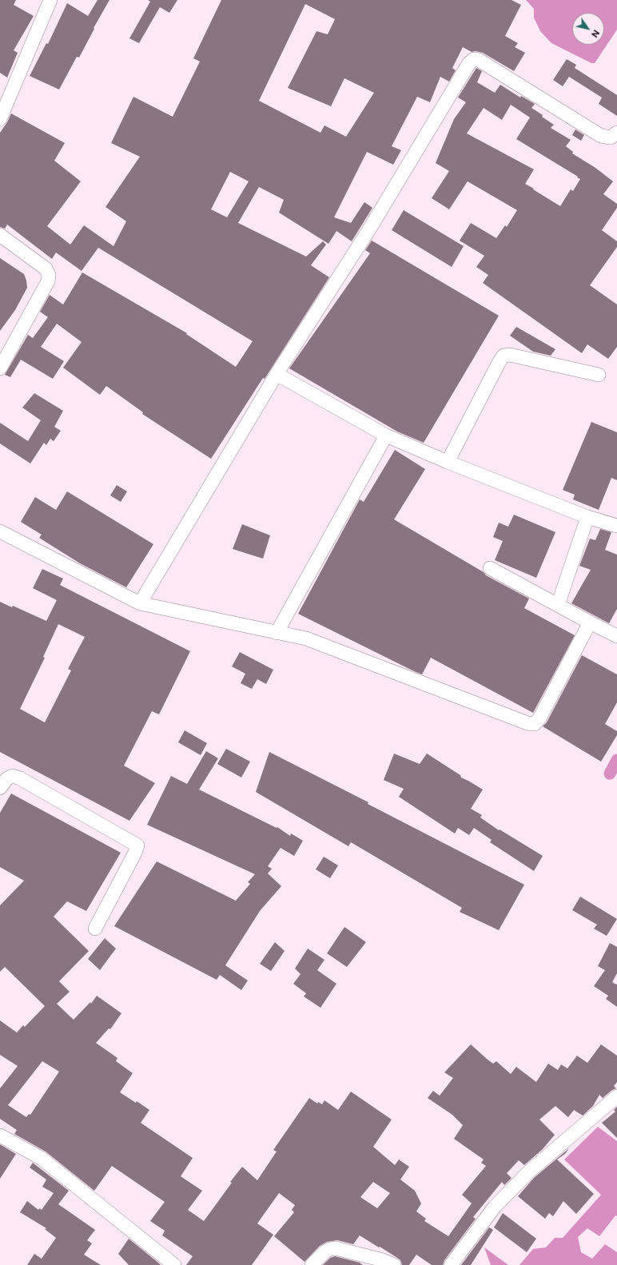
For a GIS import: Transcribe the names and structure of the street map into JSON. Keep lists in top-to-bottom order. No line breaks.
{"north":"bottom right"}
